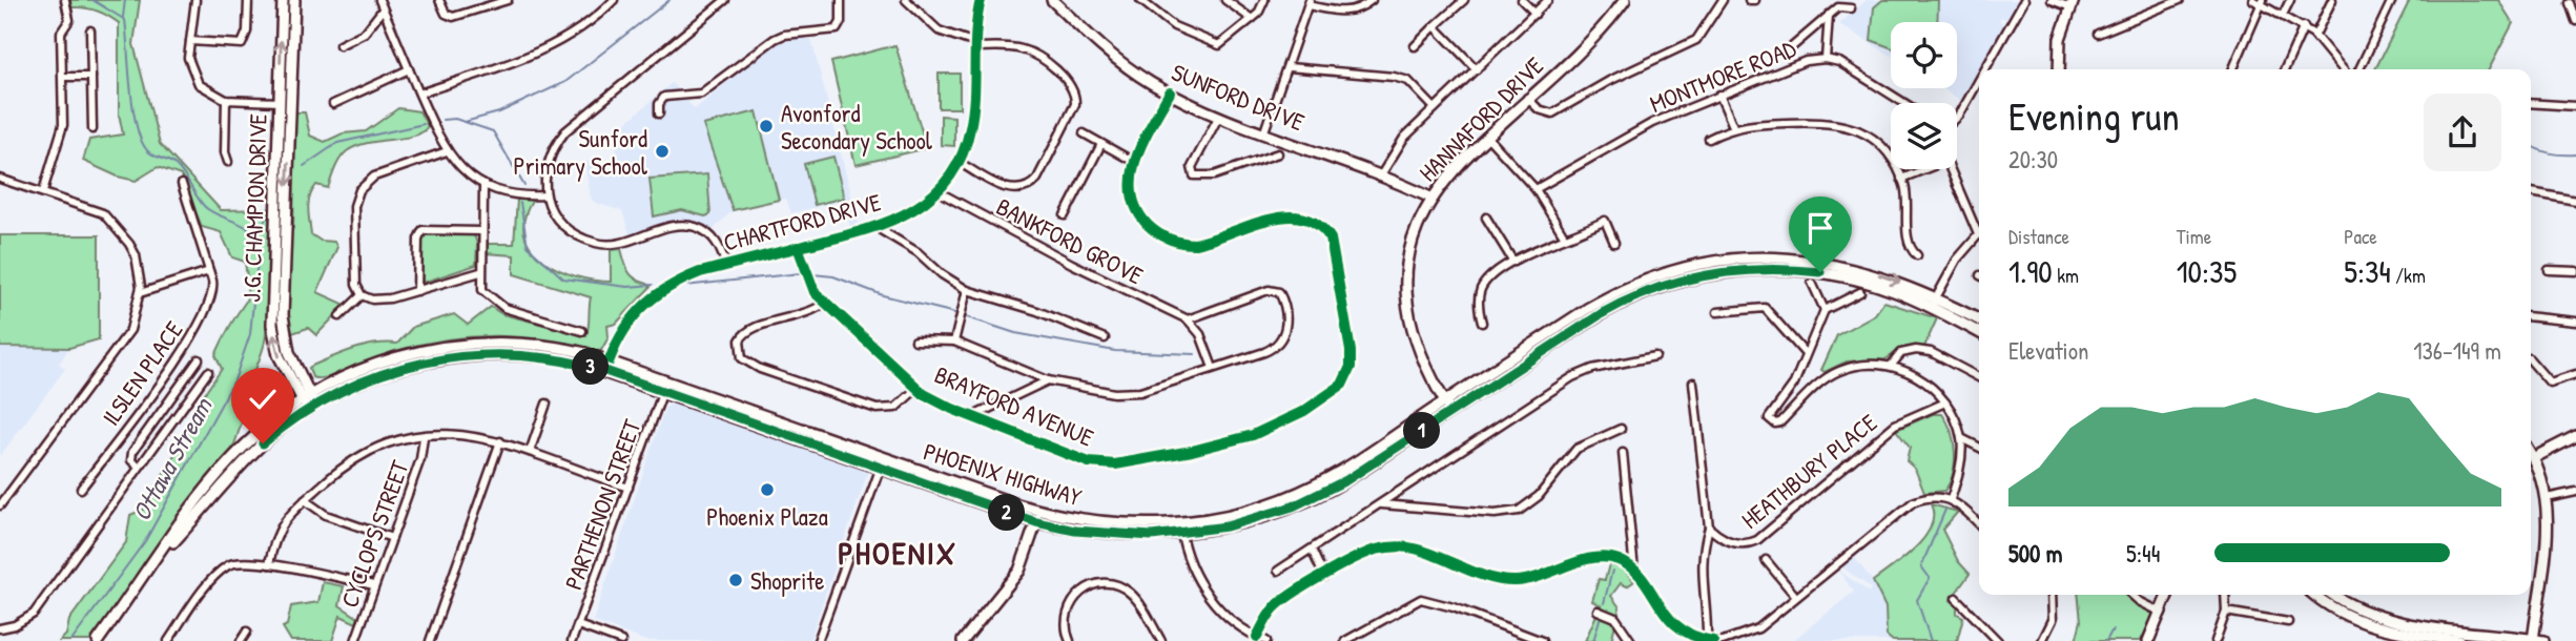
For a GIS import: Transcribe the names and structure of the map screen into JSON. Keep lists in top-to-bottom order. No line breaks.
{"streets":{"main road":["SUNFORD DRIVE","HANNAFORD DRIVE","J.G. CHAMPION DRIVE","PHOENIX HIGHWAY"],"street":["MONTMORE ROAD","CHARTFORD DRIVE","BANKFORD GROVE","ILSLEN PLACE","BRAYFORD AVENUE","HEATHBURY PLACE","PARTHENON STREET","CYCLOPS STREET"]},"crossings":[["SUNFORD DRIVE","HANNAFORD DRIVE"],["SUNFORD DRIVE","BRAYFORD AVENUE"],["HANNAFORD DRIVE","PHOENIX HIGHWAY"],["J.G. CHAMPION DRIVE","PHOENIX HIGHWAY"],["CHARTFORD DRIVE","BANKFORD GROVE"],["CHARTFORD DRIVE","BRAYFORD AVENUE"],["CHARTFORD DRIVE","PHOENIX HIGHWAY"],["PHOENIX HIGHWAY","PARTHENON STREET"]],"districts":["PHOENIX"],"water":["Ottawa Stream"],"places":["Avonford Secondary School","Sunford Primary School","Phoenix Plaza","Shoprite"],"page":{"heading":["Evening run","20:30"],"stats":[["Distance","1.90 km"],["Time","10:35"],["Pace","5:34 /km"]],"chart":["Elevation","136–149 m"],"pins":["3","1","2"],"list":[{"name":"500 m","note":"5:44"}]}}
